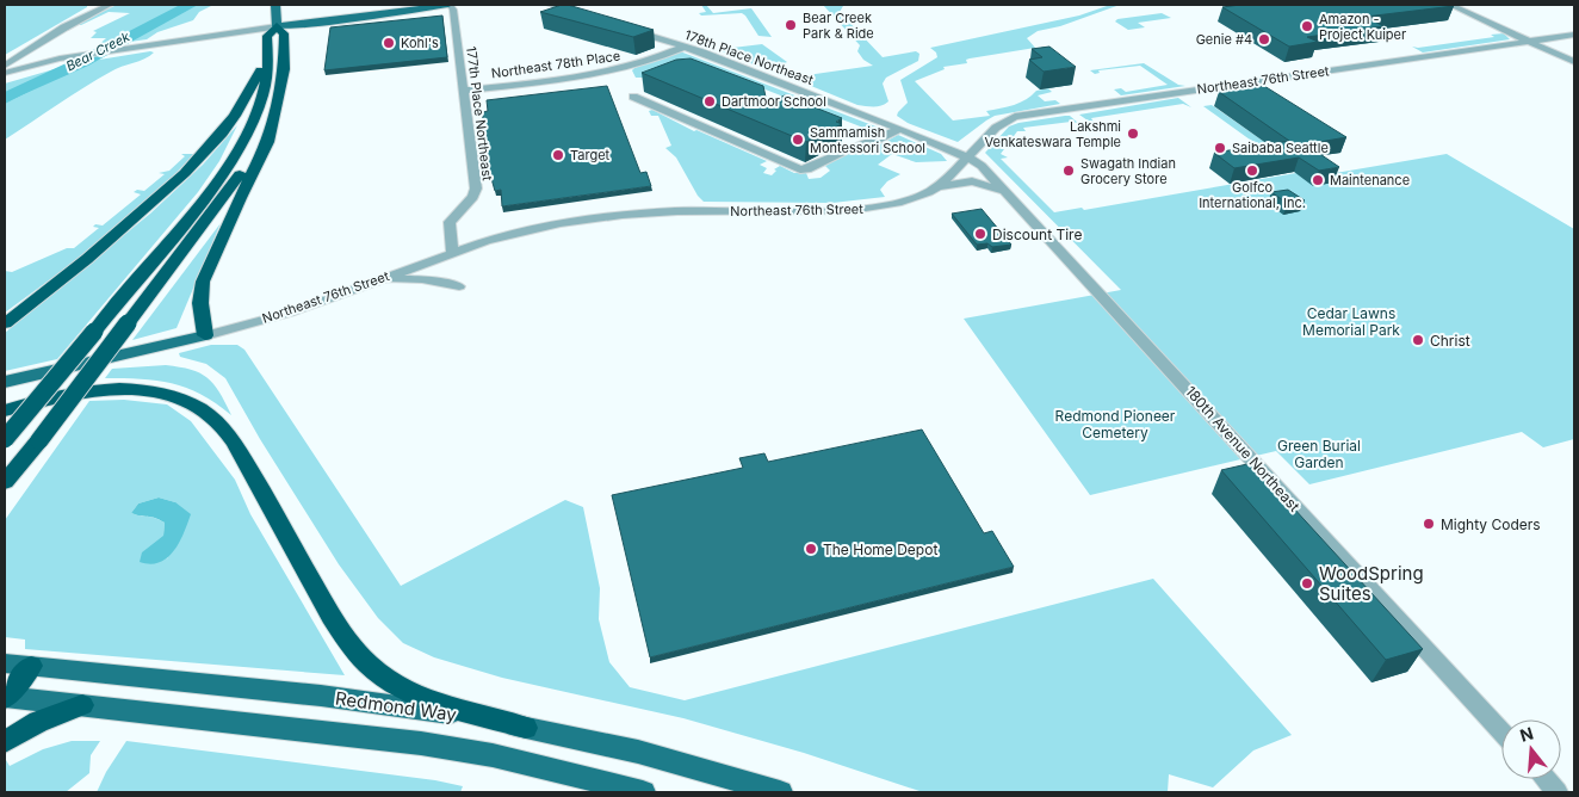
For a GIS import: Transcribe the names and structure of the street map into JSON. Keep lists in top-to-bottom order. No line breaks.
{"streets":{"main road":["Northeast 76th Street","Redmond Way"],"street":["178th Place Northeast","Northeast 78th Place","177th Place Northeast","180th Avenue Northeast"]},"crossings":[["178th Place Northeast","Northeast 78th Place"],["178th Place Northeast","Northeast 76th Street"],["178th Place Northeast","180th Avenue Northeast"],["Northeast 78th Place","177th Place Northeast"],["Northeast 76th Street","177th Place Northeast"],["Northeast 76th Street","180th Avenue Northeast"]],"water":["Bear Creek"],"parks":["Cedar Lawns Memorial Park","Redmond Pioneer Cemetery","Green Burial Garden"],"places":["Bear Creek Park & Ride","Amazon - Project Kuiper","Genie #4","Kohl's","Dartmoor School","Lakshmi Venkateswara Temple","Sammamish Montessori School","Saibaba Seattle","Target","Swagath Indian Grocery Store","Golfco International, Inc.","Maintenance","Discount Tire","Christ","Mighty Coders","The Home Depot","WoodSpring Suites"],"north":"top"}
